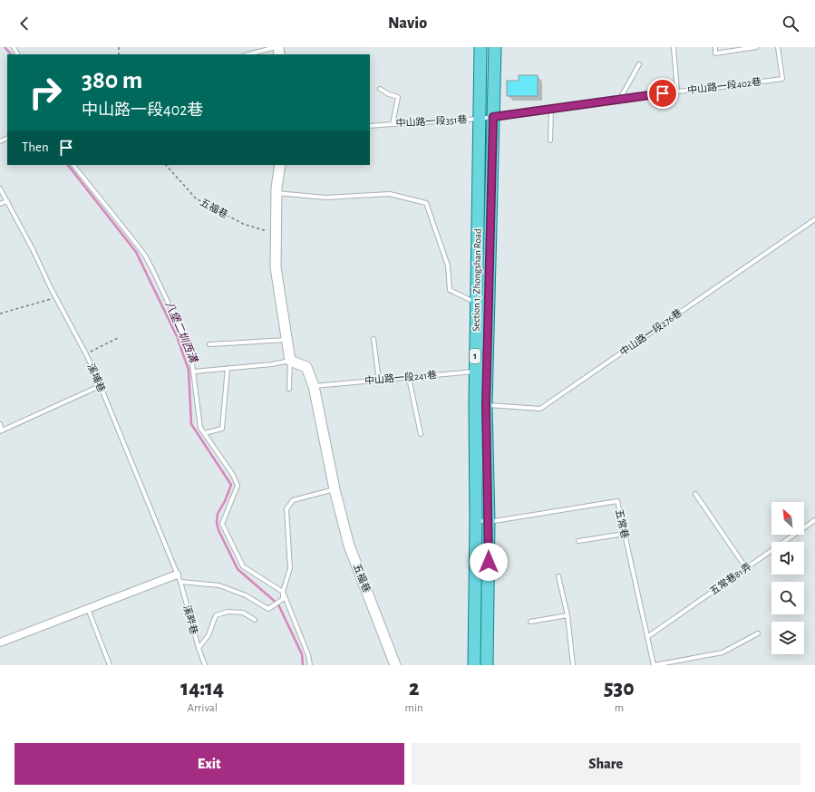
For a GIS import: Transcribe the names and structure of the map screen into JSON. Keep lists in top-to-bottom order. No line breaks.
{"streets":{"main road":["Section 1, Zhongshan Road","1"],"street":["五福巷"],"lane":["中山路一段402巷","中山路一段351巷","中山路一段276巷","溪埔巷","中山路一段241巷","五常巷","五常巷81弄","溪畔巷"]},"crossings":[["中山路一段402巷","中山路一段351巷"],["中山路一段402巷","Section 1, Zhongshan Road"],["中山路一段351巷","Section 1, Zhongshan Road"],["五福巷","中山路一段241巷"],["Section 1, Zhongshan Road","中山路一段276巷"],["Section 1, Zhongshan Road","中山路一段241巷"],["Section 1, Zhongshan Road","五常巷"],["溪埔巷","溪畔巷"],["五常巷","五常巷81弄"]],"water":["八堡二圳西溝"],"north":"top left","page":{"header":"Navio","turn":["380 m","中山路一段402巷"],"then":"Then","eta":["14:14","Arrival","2","min","530","m"],"buttons":["Exit","Share"]}}
